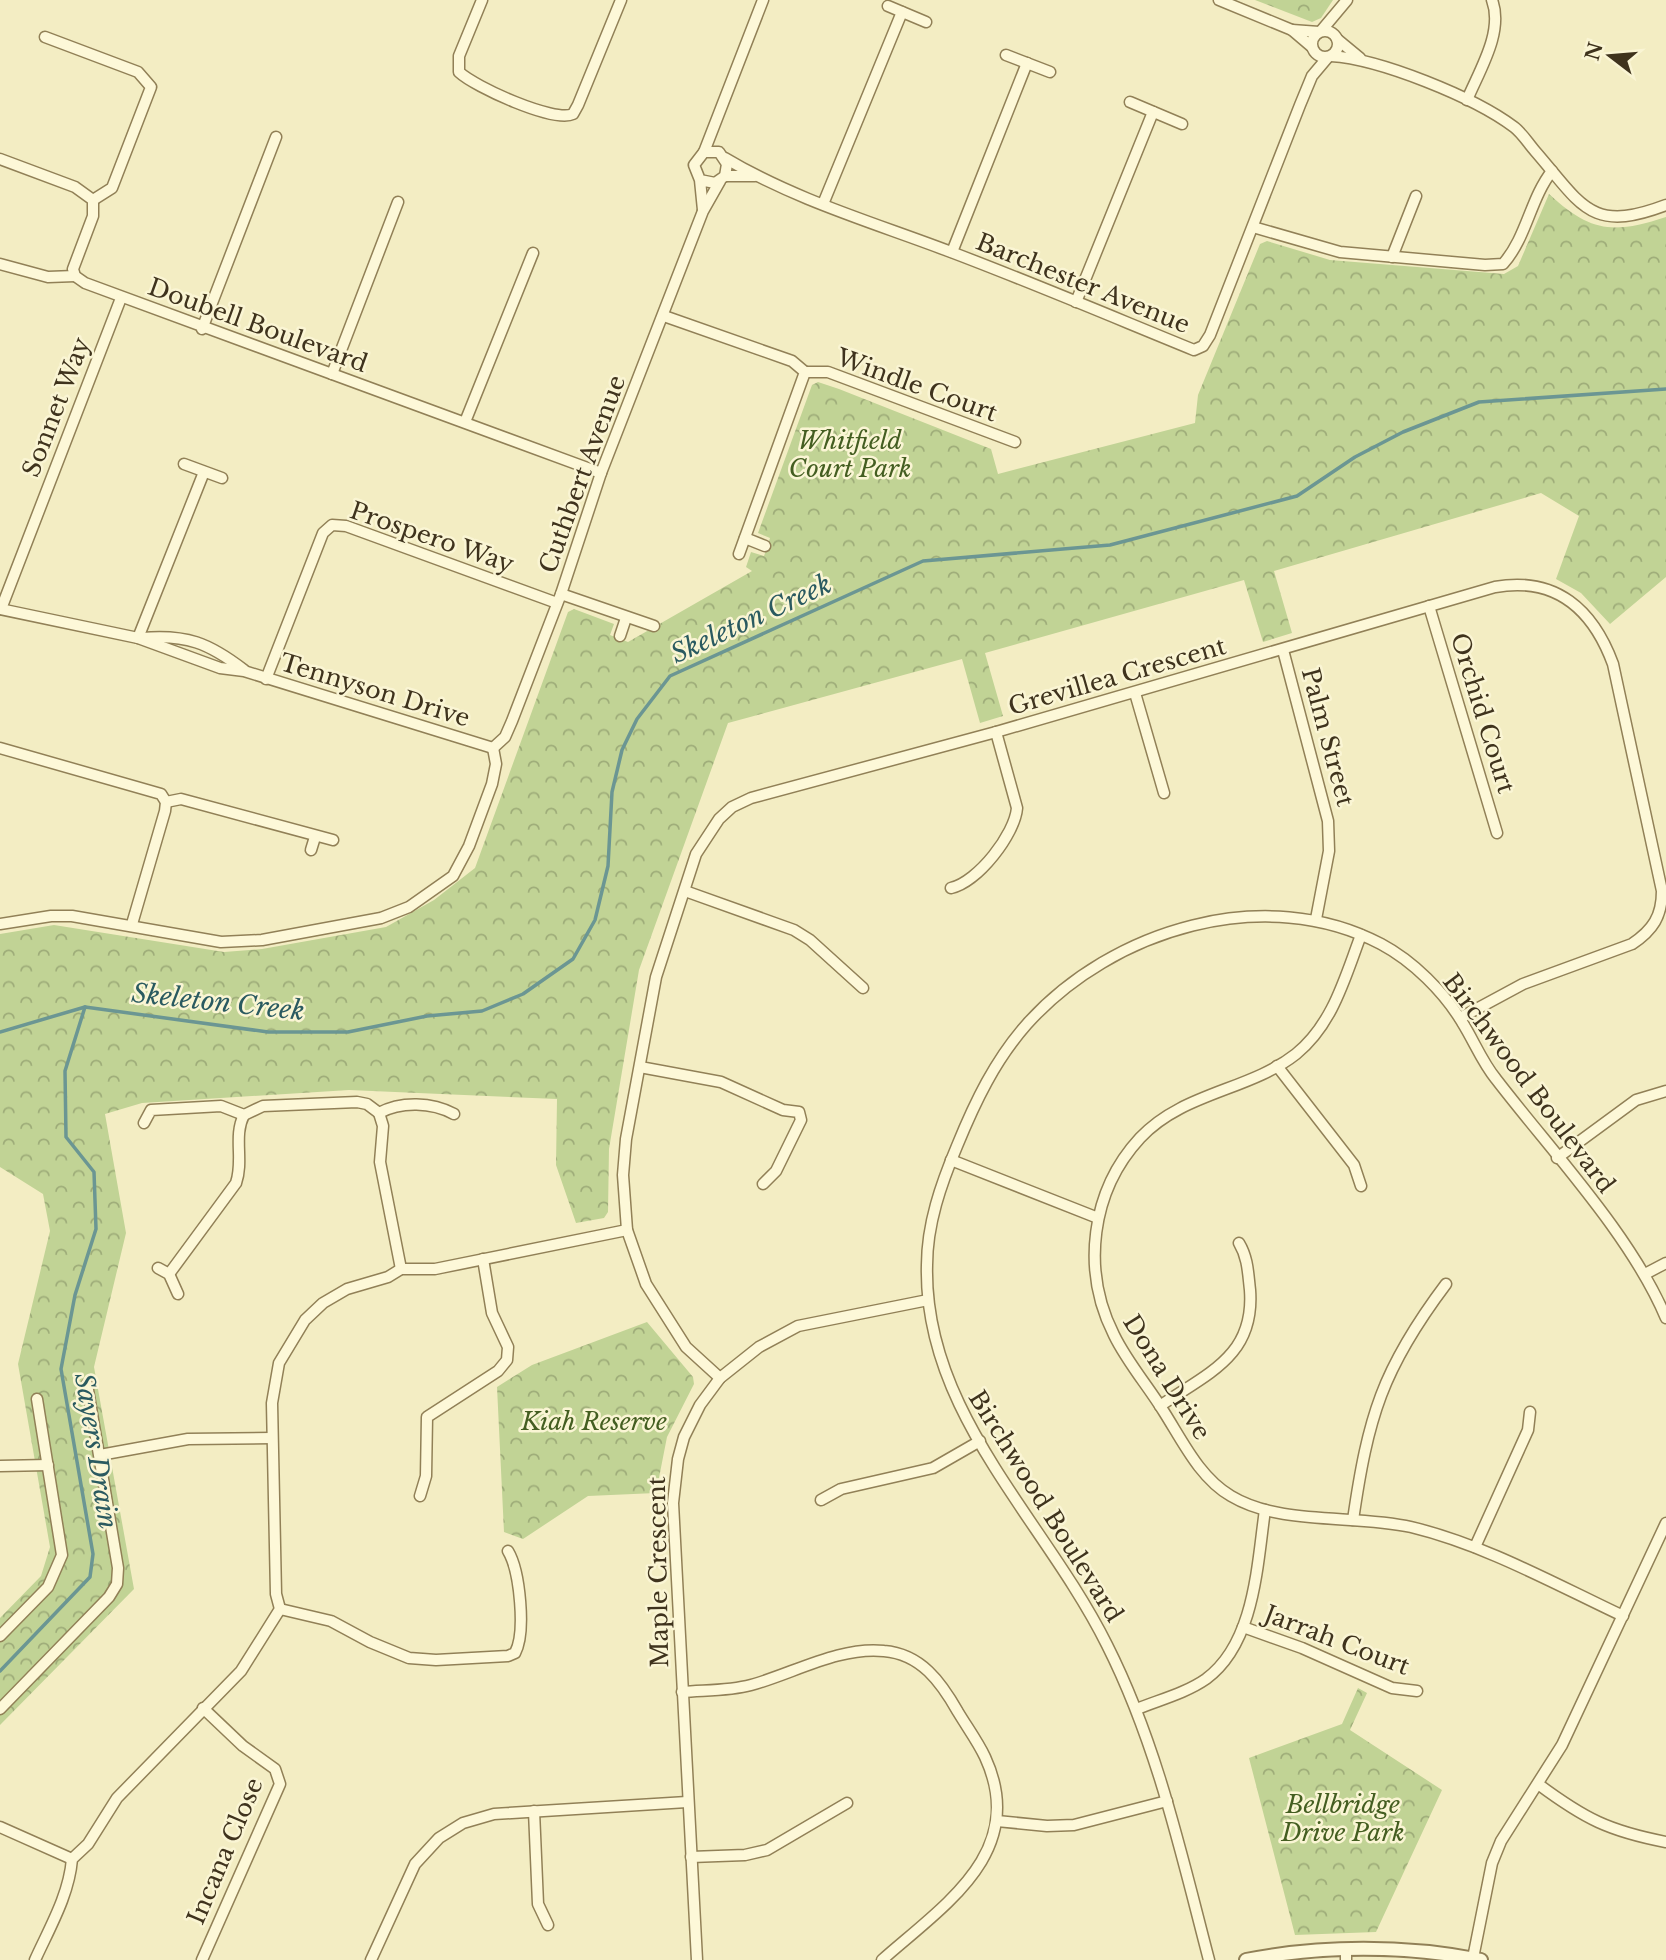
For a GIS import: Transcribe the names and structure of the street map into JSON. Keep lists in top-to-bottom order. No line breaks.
{"streets":{"street":["Barchester Avenue","Doubell Boulevard","Windle Court","Sonnet Way","Cuthbert Avenue","Prospero Way","Grevillea Crescent","Tennyson Drive","Orchid Court","Palm Street","Birchwood Boulevard","Dona Drive","Maple Crescent","Jarrah Court","Incana Close"]},"crossings":[["Barchester Avenue","Cuthbert Avenue"],["Doubell Boulevard","Sonnet Way"],["Doubell Boulevard","Cuthbert Avenue"],["Sonnet Way","Tennyson Drive"],["Cuthbert Avenue","Prospero Way"],["Cuthbert Avenue","Tennyson Drive"],["Prospero Way","Tennyson Drive"],["Grevillea Crescent","Orchid Court"],["Grevillea Crescent","Palm Street"],["Grevillea Crescent","Birchwood Boulevard"],["Grevillea Crescent","Maple Crescent"],["Palm Street","Birchwood Boulevard"],["Birchwood Boulevard","Dona Drive"],["Birchwood Boulevard","Maple Crescent"]],"water":["Skeleton Creek","Sayers Drain"],"parks":["Whitfield Court Park","Kiah Reserve","Bellbridge Drive Park"],"north":"left"}
